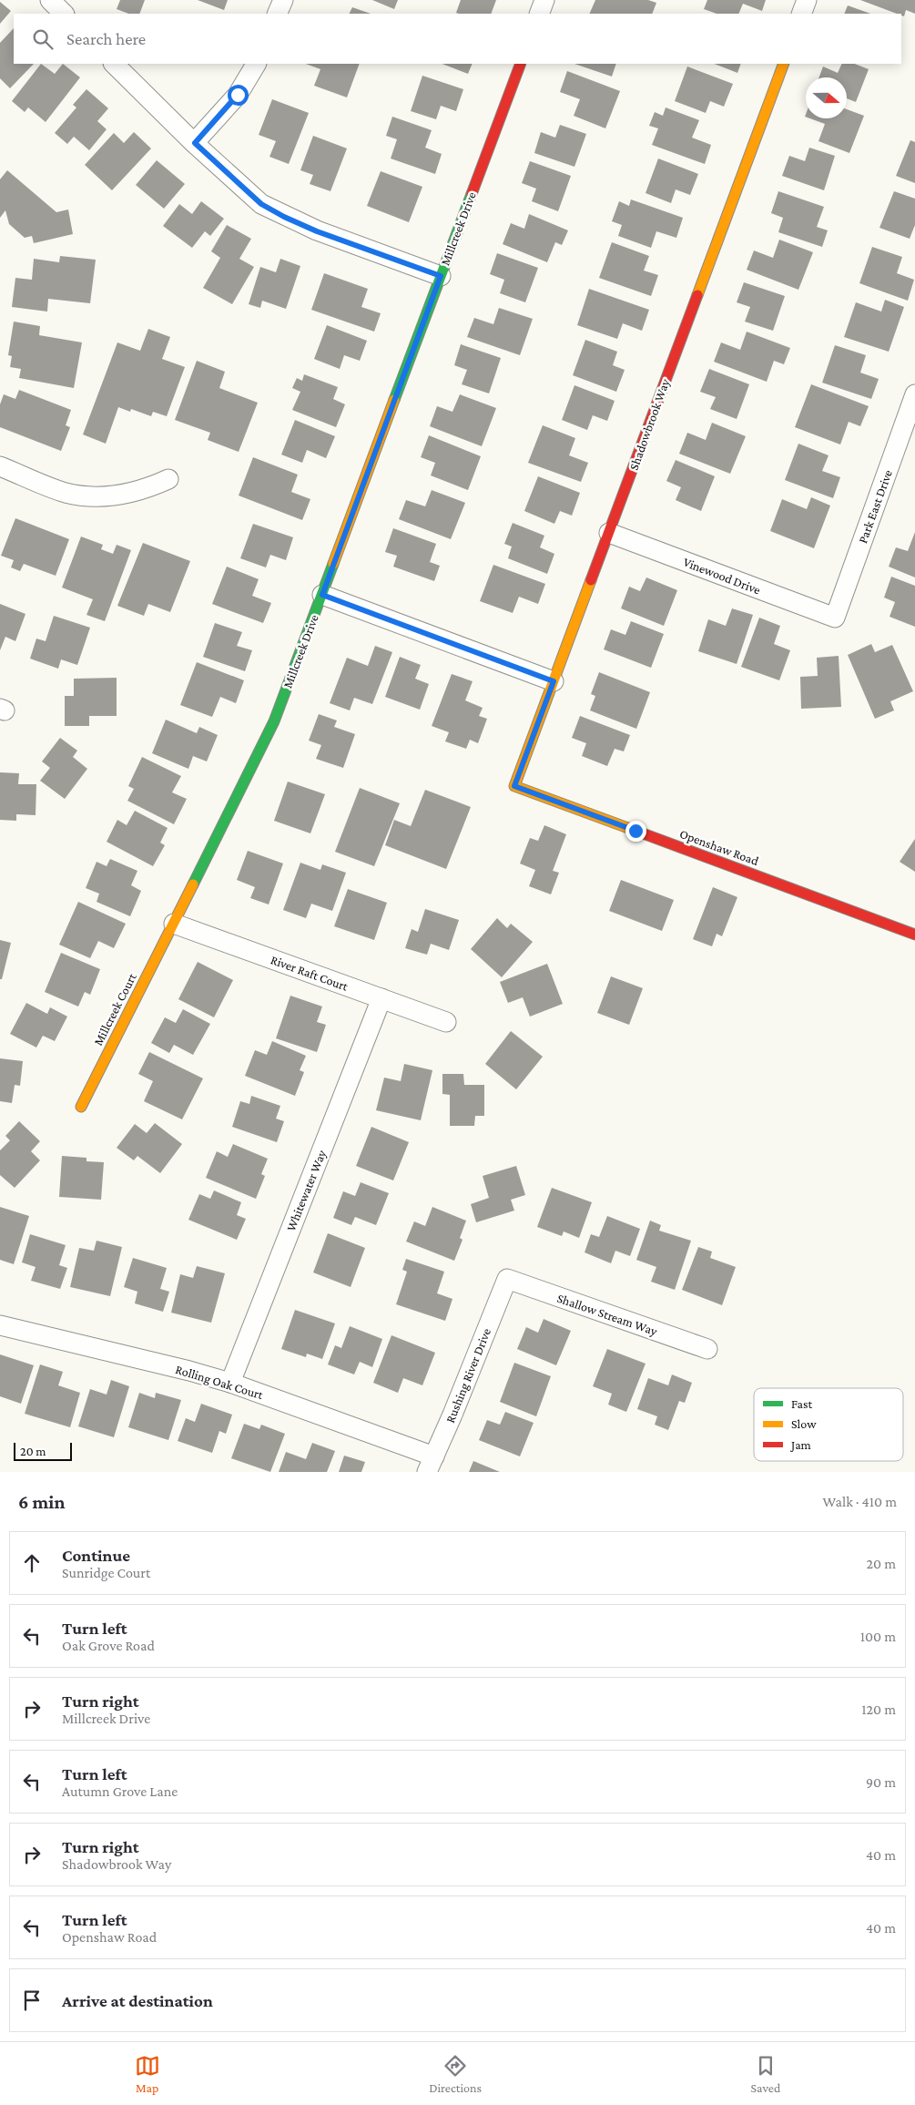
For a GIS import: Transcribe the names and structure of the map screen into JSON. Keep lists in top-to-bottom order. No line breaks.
{"streets":{"street":["Millcreek Drive","Shadowbrook Way","Park East Drive","Vinewood Drive","Openshaw Road","River Raft Court","Millcreek Court","Whitewater Way","Shallow Stream Way","Rushing River Drive","Rolling Oak Court"]},"crossings":[["Millcreek Drive","River Raft Court"],["Millcreek Drive","Millcreek Court"],["Shadowbrook Way","Vinewood Drive"],["Shadowbrook Way","Openshaw Road"],["Park East Drive","Vinewood Drive"],["River Raft Court","Millcreek Court"],["River Raft Court","Whitewater Way"],["Whitewater Way","Rolling Oak Court"],["Shallow Stream Way","Rushing River Drive"],["Rushing River Drive","Rolling Oak Court"]],"legend":["Fast","Slow","Jam"],"scale_bar":"20 m","north":"right","page":{"search":"Search here","scale":"20 m","heading":["6 min","Walk · 410 m"],"list":[["Continue","Sunridge Court","20 m"],["Turn left","Oak Grove Road","100 m"],["Turn right","Millcreek Drive","120 m"],["Turn left","Autumn Grove Lane","90 m"],["Turn right","Shadowbrook Way","40 m"],["Turn left","Openshaw Road","40 m"],"Arrive at destination"],"nav":["Map","Directions","Saved"]}}
